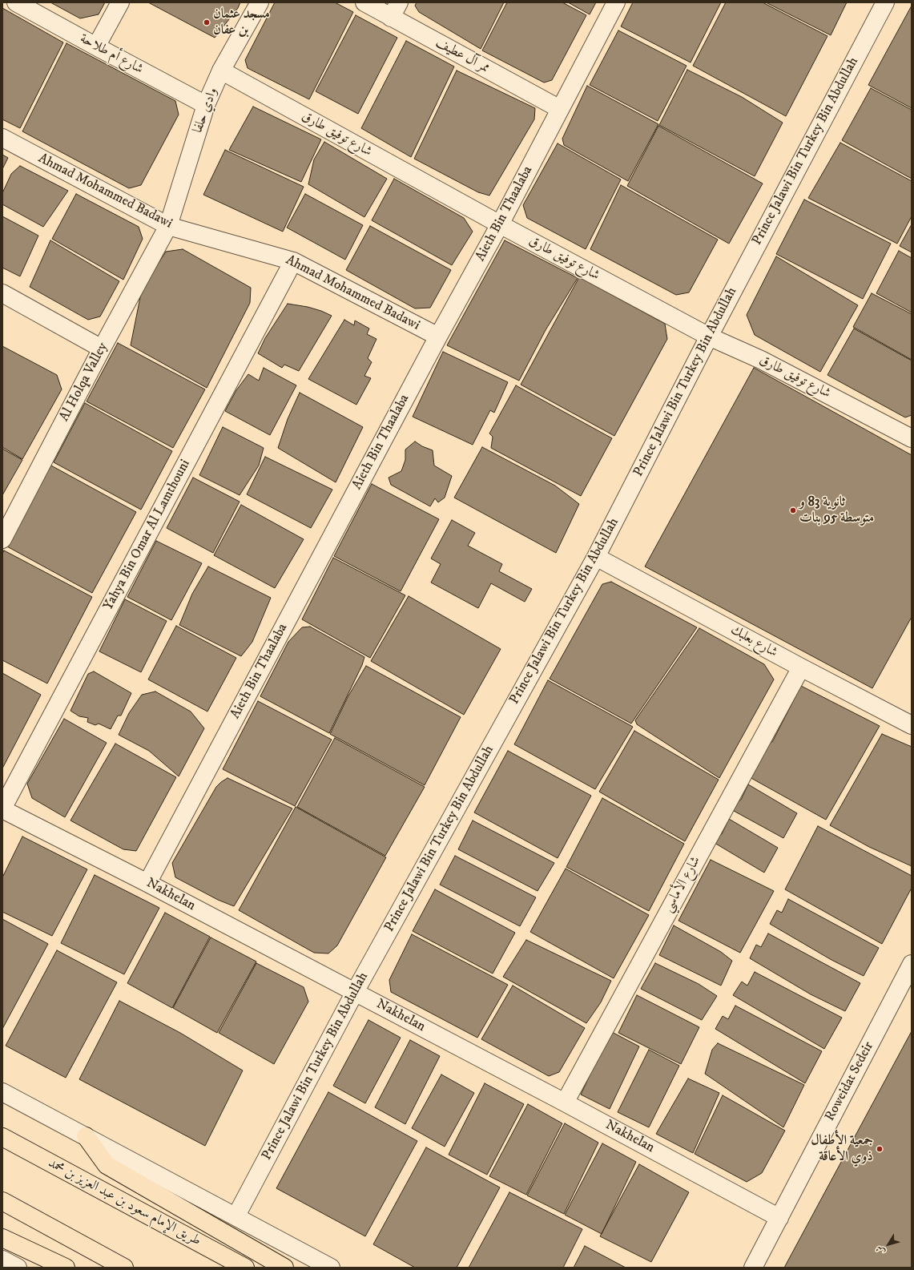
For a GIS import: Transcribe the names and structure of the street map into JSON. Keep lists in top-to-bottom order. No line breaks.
{"streets":{"main road":["طريق الإمام سعود بن عبد العزيز بن محمد"],"street":["شارع أم طلاحة","ممر آل عطيف","وادي حلفا","شارع توفيق طارق","Prince Jalawi Bin Turkey Bin Abdullah","Ahmad Mohammed Badawi","Aieth Bin Thaalaba","Al Holqa Valley","Yahya Bin Omar Al Lamthouni","شارع بعلبك","شارع الأماسي","Nakhelan","Roweidat Sedeir"]},"crossings":[["شارع أم طلاحة","وادي حلفا"],["ممر آل عطيف","Aieth Bin Thaalaba"],["وادي حلفا","شارع توفيق طارق"],["وادي حلفا","Ahmad Mohammed Badawi"],["وادي حلفا","Al Holqa Valley"],["شارع توفيق طارق","Prince Jalawi Bin Turkey Bin Abdullah"],["شارع توفيق طارق","Aieth Bin Thaalaba"],["Prince Jalawi Bin Turkey Bin Abdullah","شارع بعلبك"],["Prince Jalawi Bin Turkey Bin Abdullah","Nakhelan"],["Ahmad Mohammed Badawi","Aieth Bin Thaalaba"],["Ahmad Mohammed Badawi","Al Holqa Valley"],["Ahmad Mohammed Badawi","Yahya Bin Omar Al Lamthouni"],["Aieth Bin Thaalaba","Nakhelan"],["Yahya Bin Omar Al Lamthouni","Nakhelan"],["شارع بعلبك","شارع الأماسي"],["شارع الأماسي","Nakhelan"],["Nakhelan","Roweidat Sedeir"]],"places":["مسجد عثمان بن عفان","ثانوية 83 و متوسطة 95 بنات","جمعية الأطفال ذوي الأعاقة"],"north":"bottom left"}
